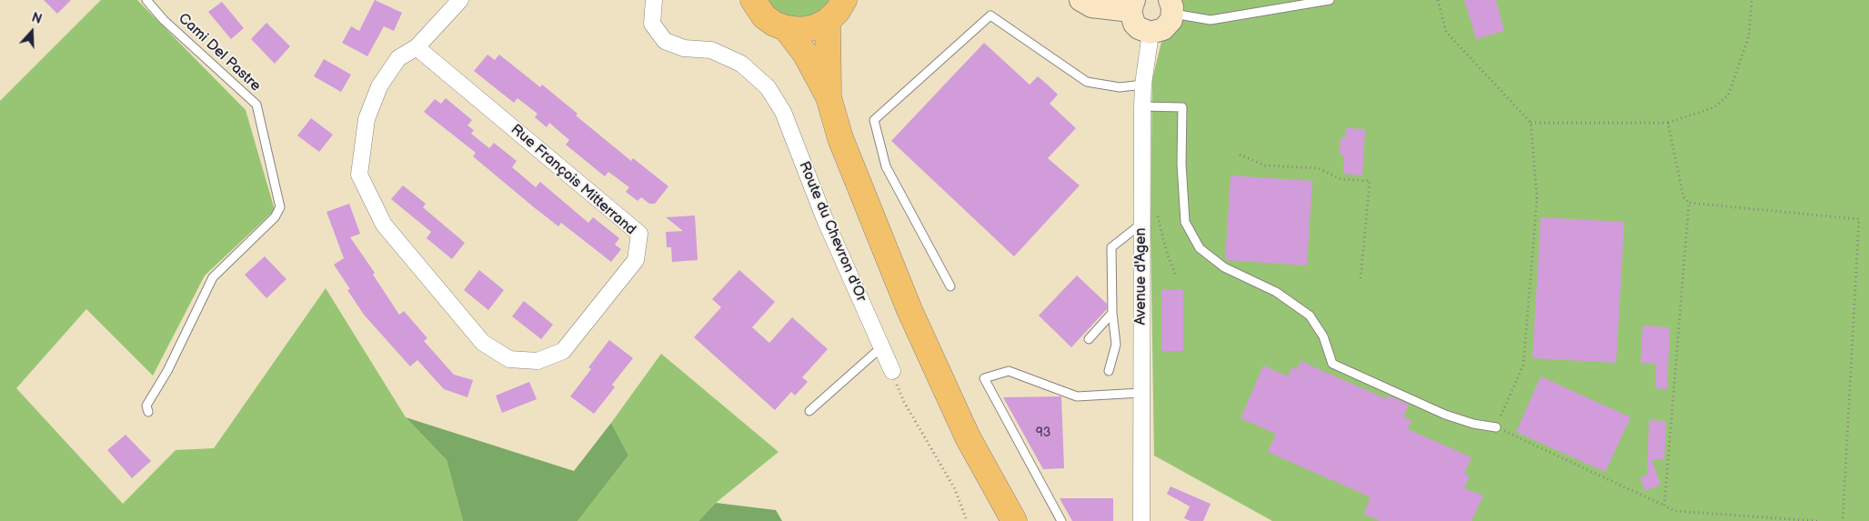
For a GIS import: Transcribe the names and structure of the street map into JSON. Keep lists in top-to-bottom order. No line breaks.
{"streets":{"street":["Rue François Mitterrand","Route du Chevron d'Or","Avenue d'Agen"],"lane":["Cami Del Pastre"]},"house_numbers":["93"],"north":"top"}
